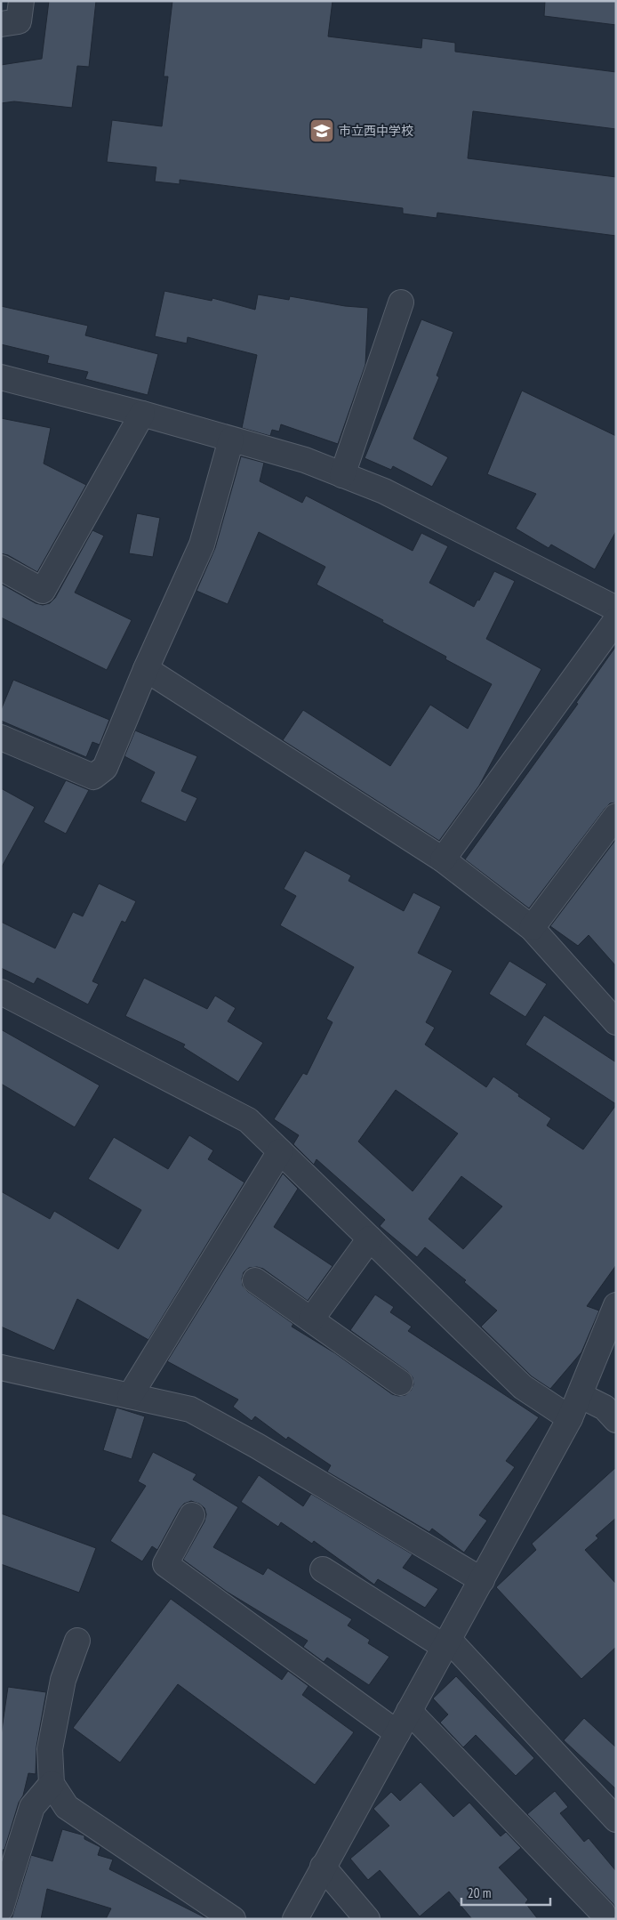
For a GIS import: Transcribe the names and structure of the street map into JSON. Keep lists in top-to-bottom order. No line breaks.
{"places":{"school or university":["市立西中学校"]},"scale_bar":"20 m"}
